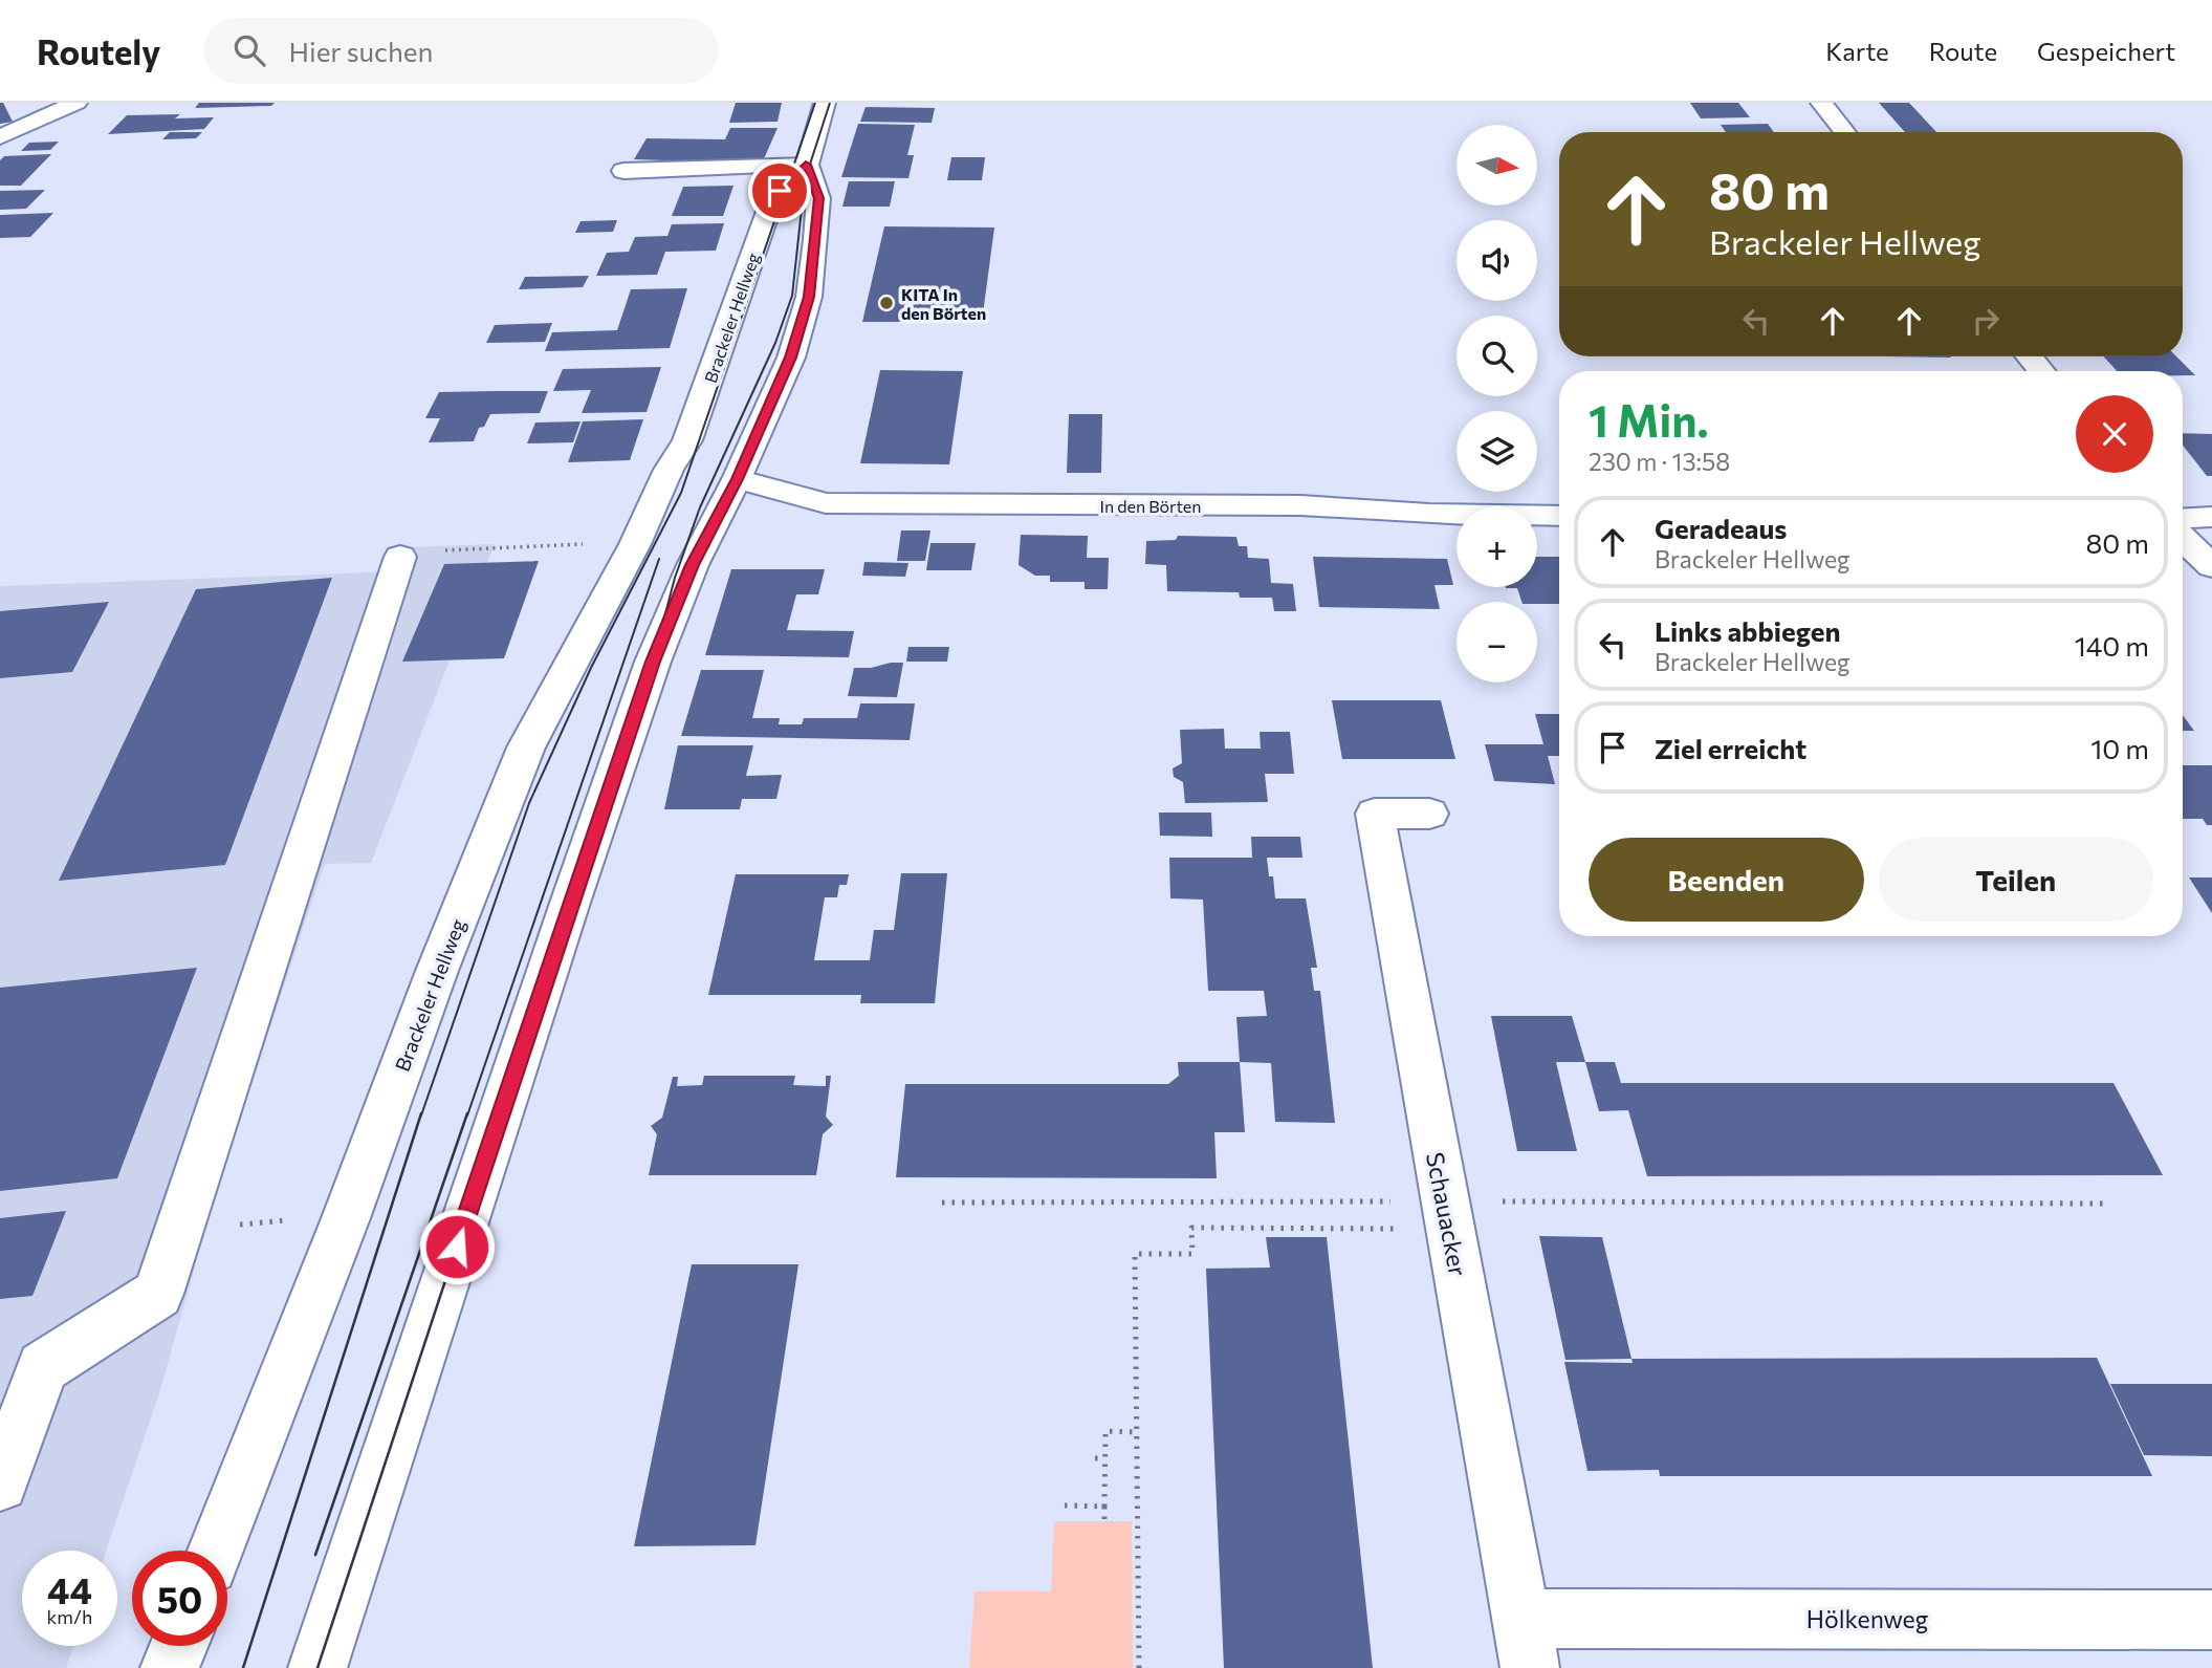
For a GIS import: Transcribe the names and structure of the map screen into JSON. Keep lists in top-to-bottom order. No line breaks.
{"streets":{"main road":["Brackeler Hellweg","In den Börten","Schauacker","Hölkenweg"]},"crossings":[["Schauacker","Hölkenweg"]],"places":["KITA In den Börten"],"north":"right","page":{"header":"Routely","search":"Hier suchen","nav":["Karte","Route","Gespeichert"],"map_buttons":["+","−"],"turn":["80 m","Brackeler Hellweg"],"heading":["1 Min.","230 m · 13:58"],"list":[{"name":"Geradeaus","note":"Brackeler Hellweg","value":"80 m"},{"name":"Links abbiegen","note":"Brackeler Hellweg","value":"140 m"},{"name":"Ziel erreicht","value":"10 m"}],"buttons":["Beenden","Teilen"],"speed":"44 km/h","limit":"50"}}
